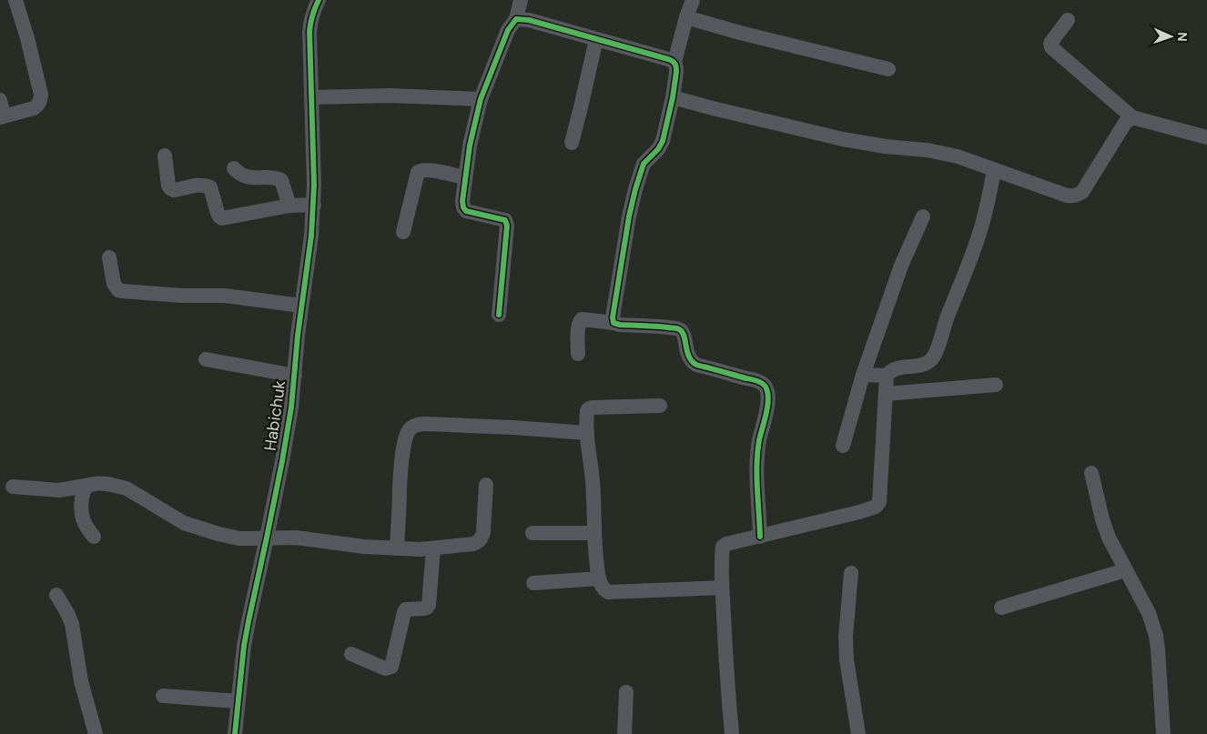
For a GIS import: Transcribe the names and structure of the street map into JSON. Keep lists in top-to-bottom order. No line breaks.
{"streets":{"street":["Habichuk"]},"north":"right"}
